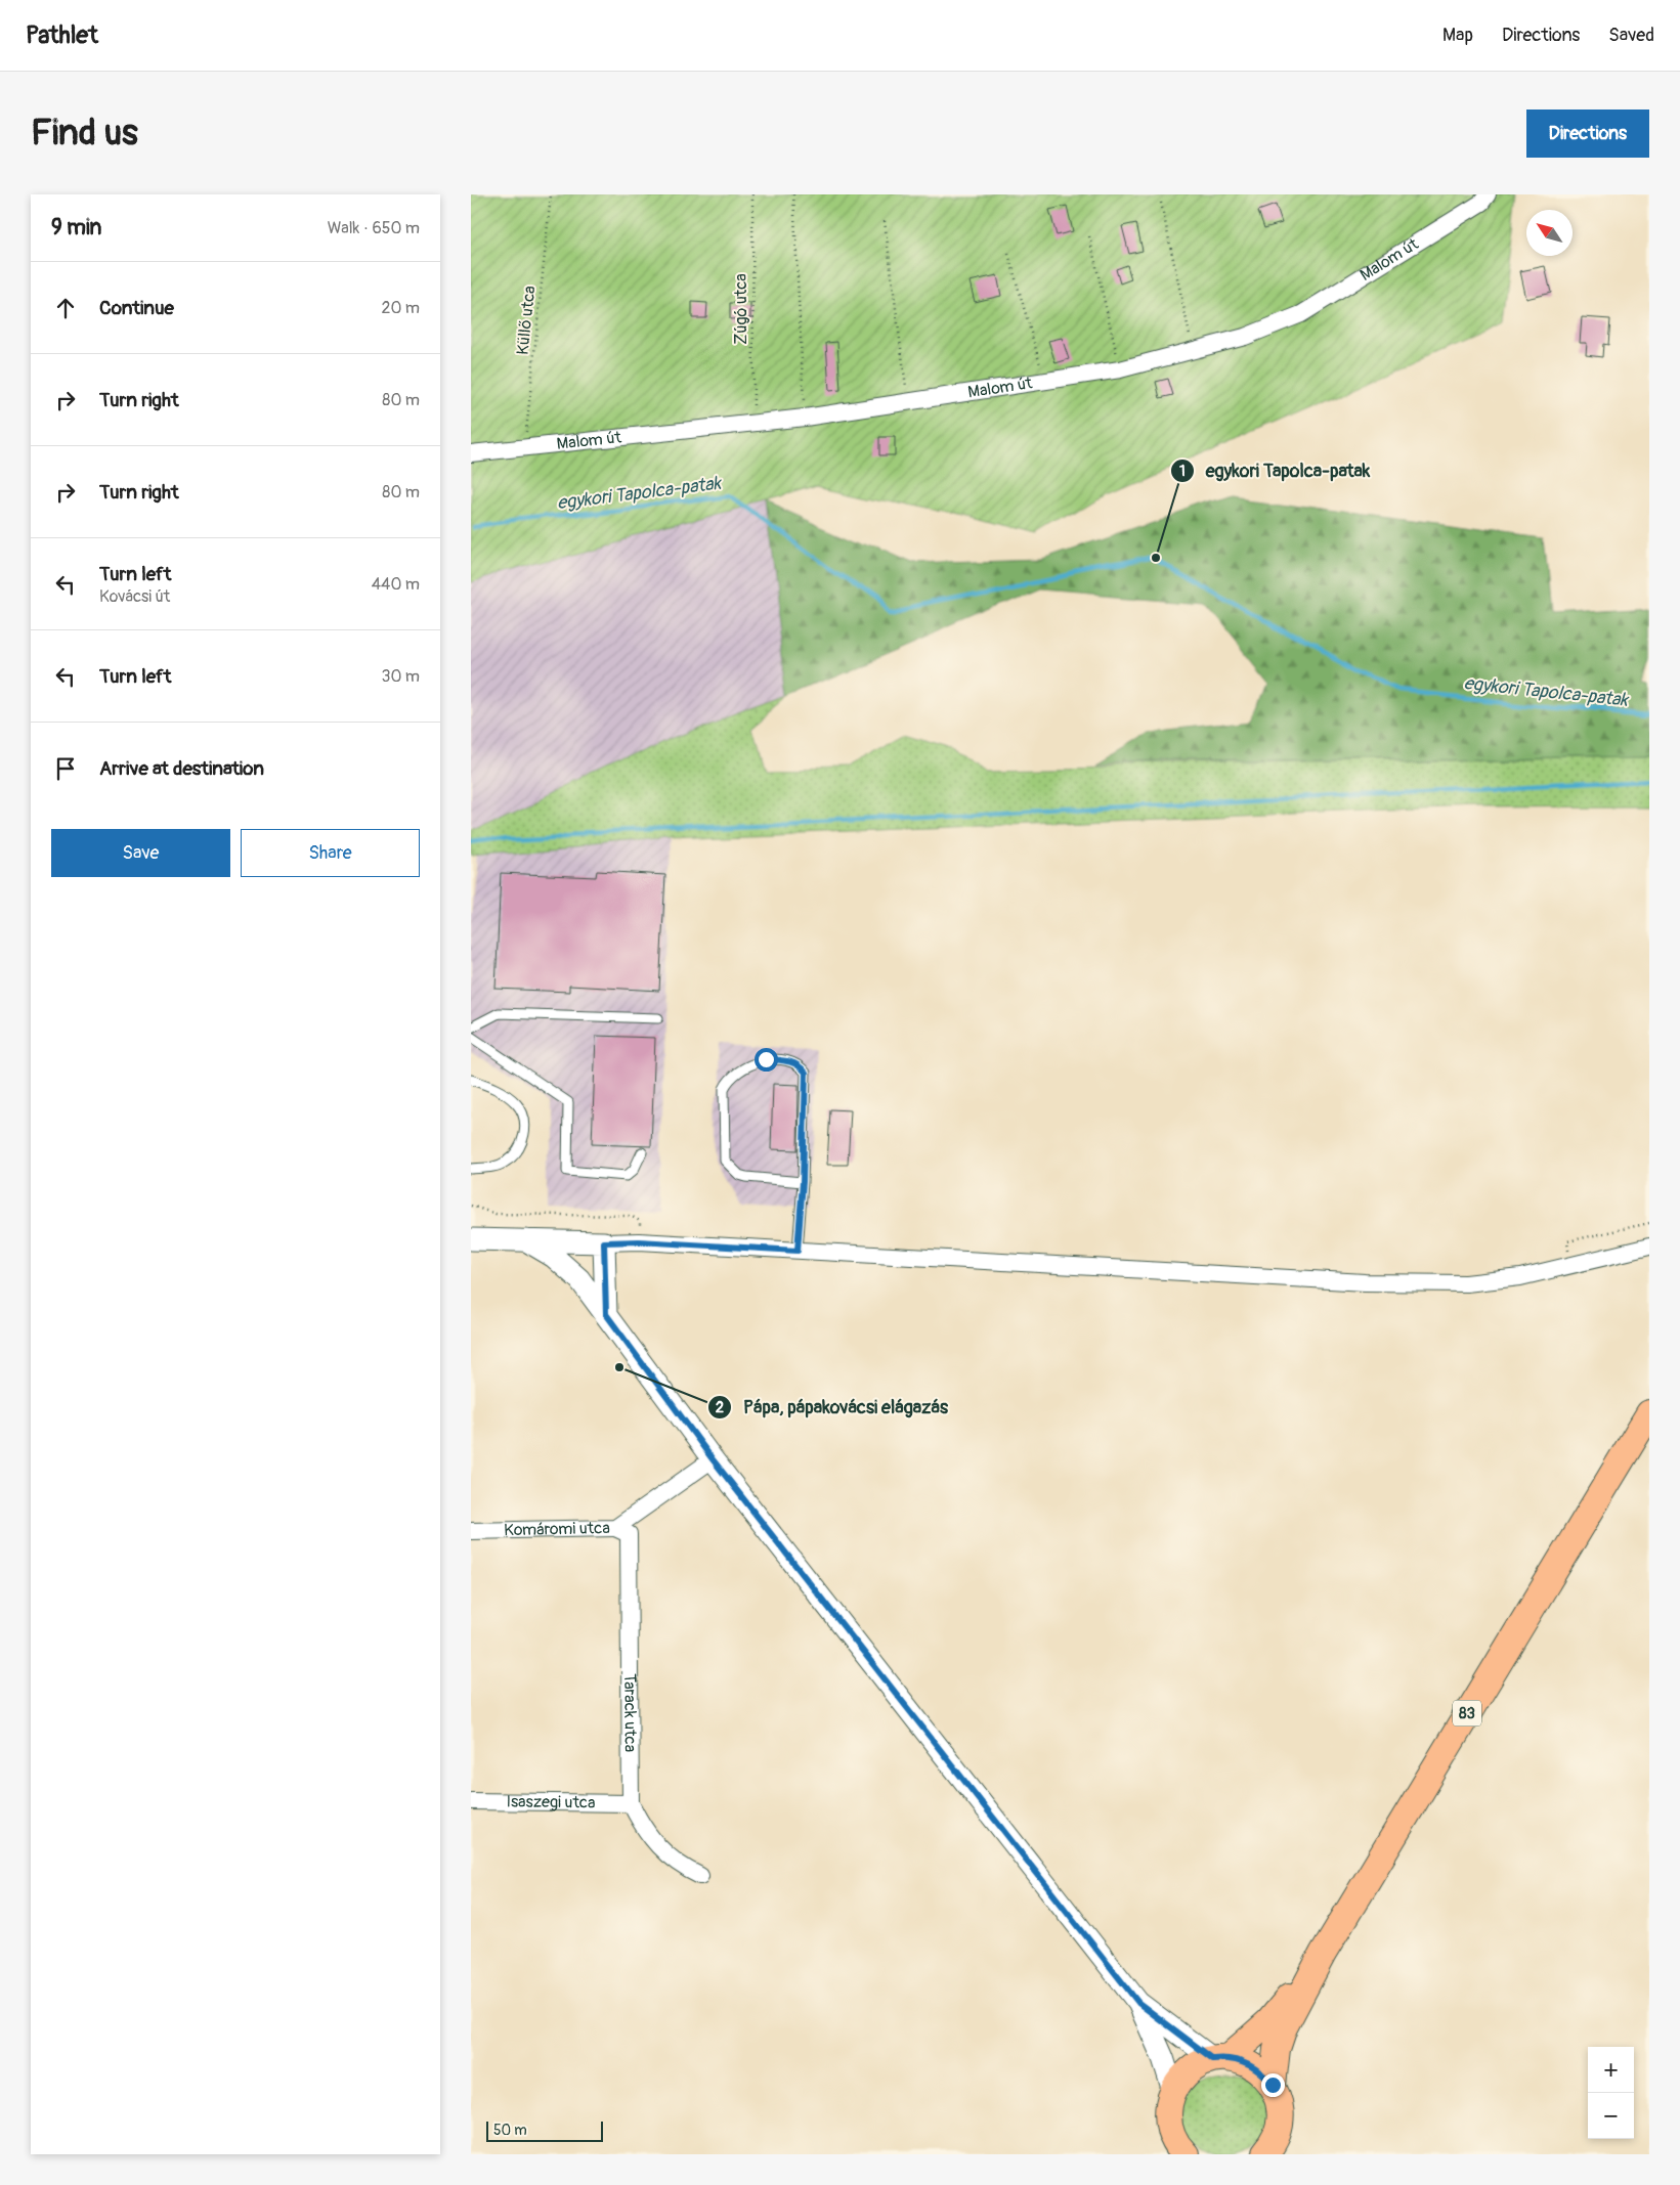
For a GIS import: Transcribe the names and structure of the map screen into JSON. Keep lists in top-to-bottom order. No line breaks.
{"streets":{"main road":["83"],"street":["Malom út","Komáromi utca","Tarack utca","Isaszegi utca"],"path":["Zúgó utca","Küllő utca"]},"crossings":[["Malom út","Zúgó utca"],["Malom út","Küllő utca"],["Komáromi utca","Tarack utca"],["Tarack utca","Isaszegi utca"]],"water":["egykori Tapolca-patak"],"places":["egykori Tapolca-patak","Pápa, pápakovácsi elágazás"],"scale_bar":"50 m","north":"top left","page":{"header":"Pathlet","nav":["Map","Directions","Saved"],"buttons":["Directions",["Save","Share"]],"title":"Find us","heading":["9 min","Walk · 650 m"],"list":[["Continue","20 m"],["Turn right","80 m"],["Turn right","80 m"],["Turn left","Kovácsi út","440 m"],["Turn left","30 m"],"Arrive at destination"],"map_buttons":["+","−"],"scale":"50 m"}}
